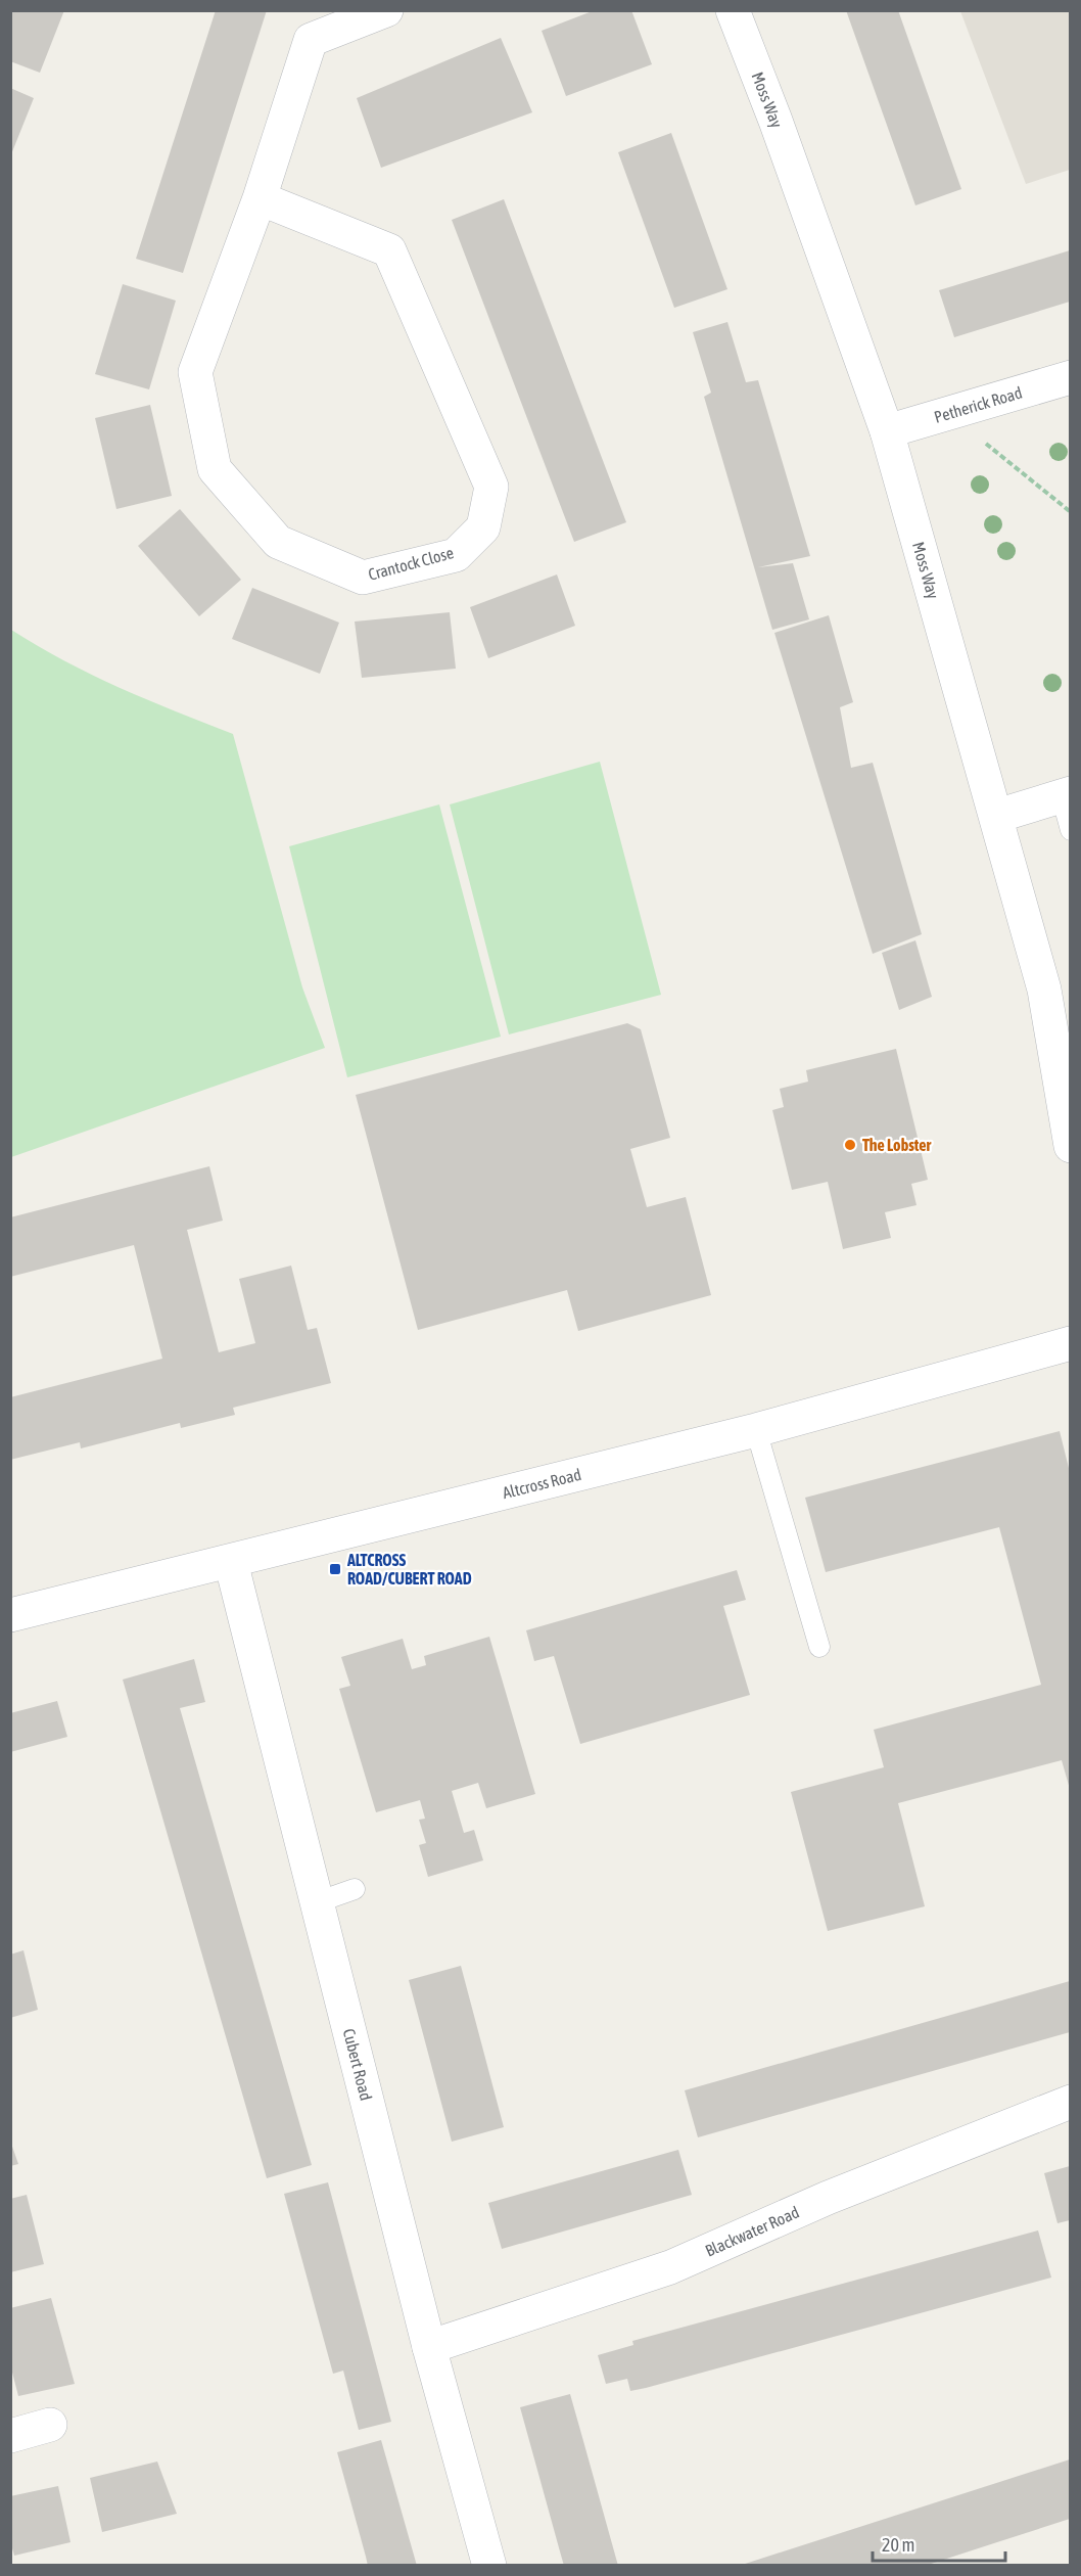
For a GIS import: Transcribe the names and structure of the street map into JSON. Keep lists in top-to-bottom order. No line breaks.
{"streets":{"street":["Moss Way","Petherick Road","Crantock Close","Altcross Road","Cubert Road","Blackwater Road"]},"crossings":[["Moss Way","Petherick Road"],["Altcross Road","Cubert Road"],["Cubert Road","Blackwater Road"]],"places":{"other":["The Lobster"],"transit":["ALTCROSS ROAD/CUBERT ROAD"]},"scale_bar":"20 m"}
